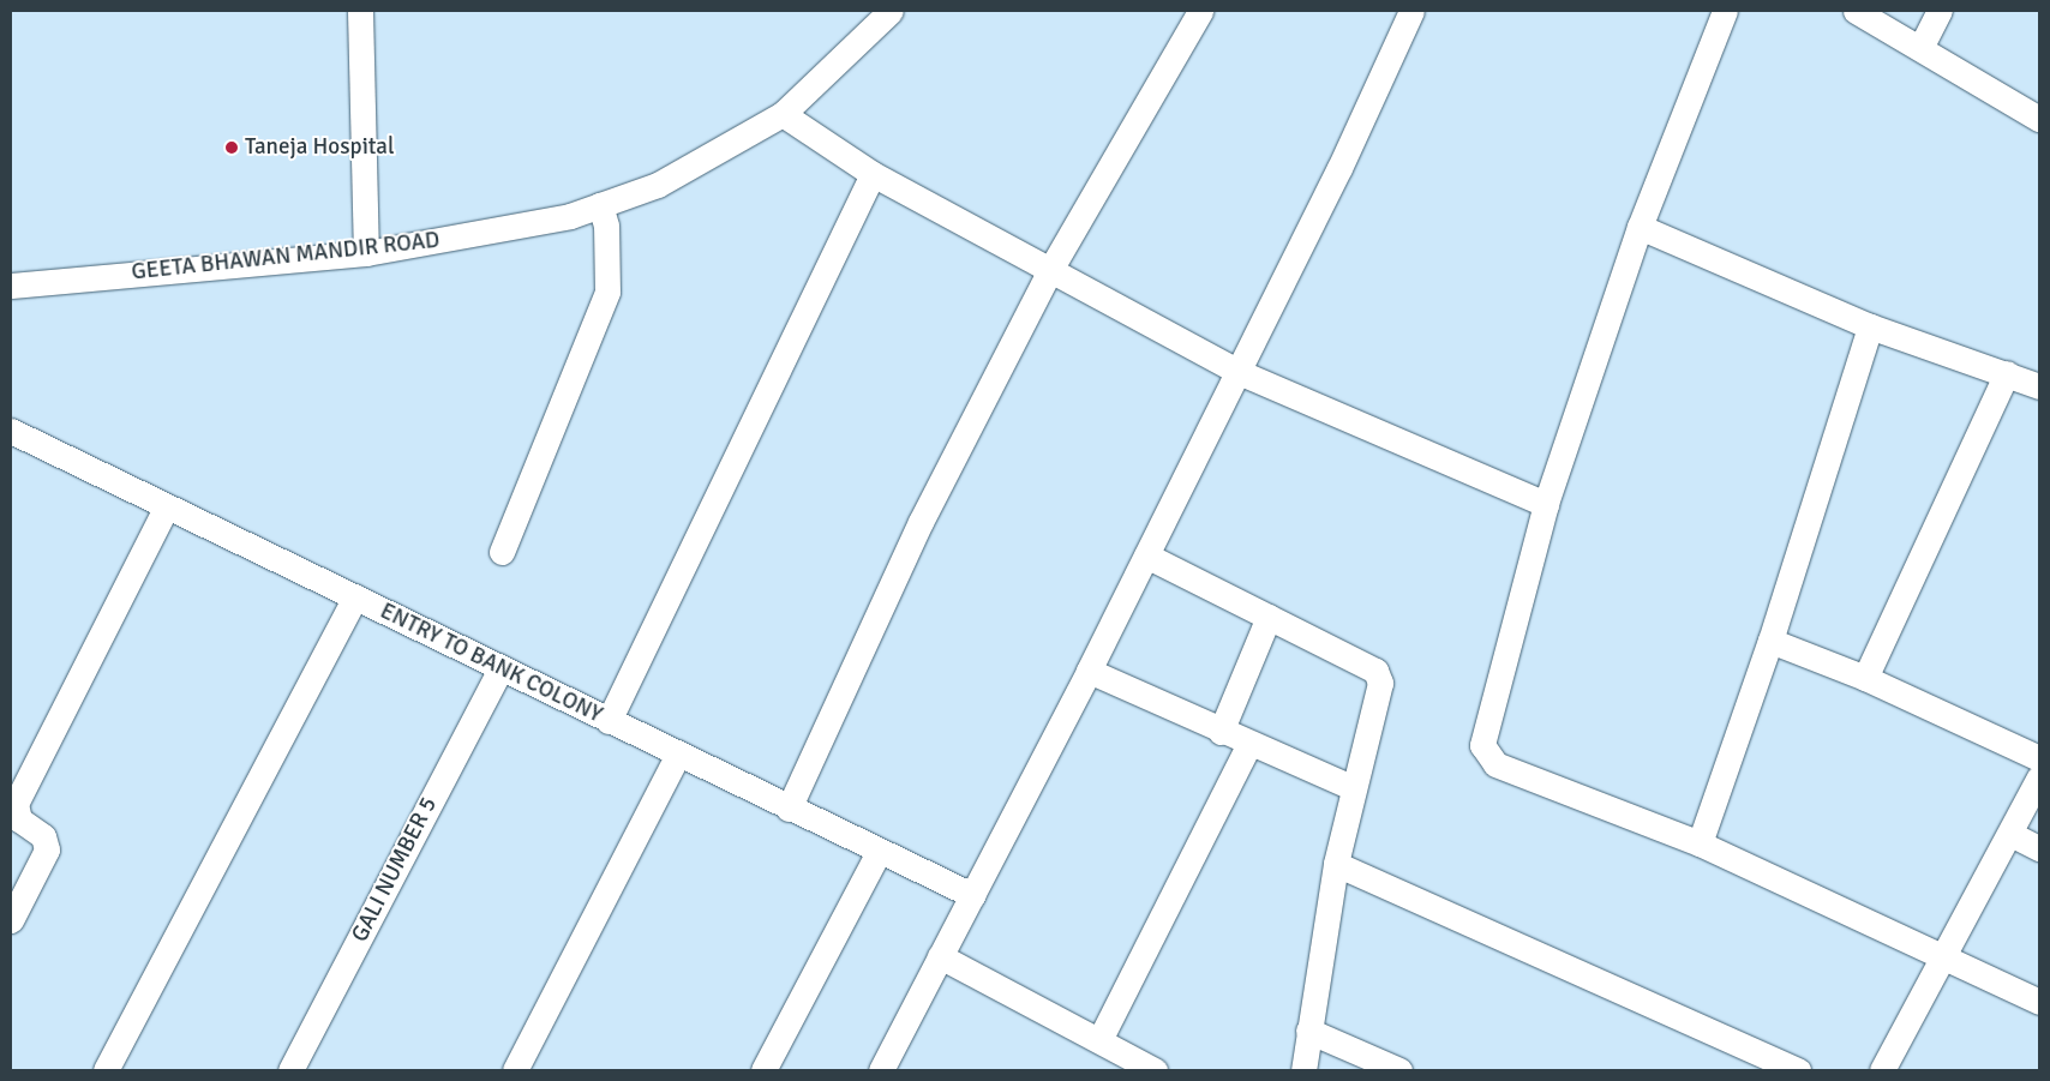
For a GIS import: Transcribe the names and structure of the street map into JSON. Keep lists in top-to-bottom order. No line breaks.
{"streets":{"street":["GEETA BHAWAN MANDIR ROAD","ENTRY TO BANK COLONY","GALI NUMBER 5"]},"crossings":[["ENTRY TO BANK COLONY","GALI NUMBER 5"]],"places":["Taneja Hospital"]}
